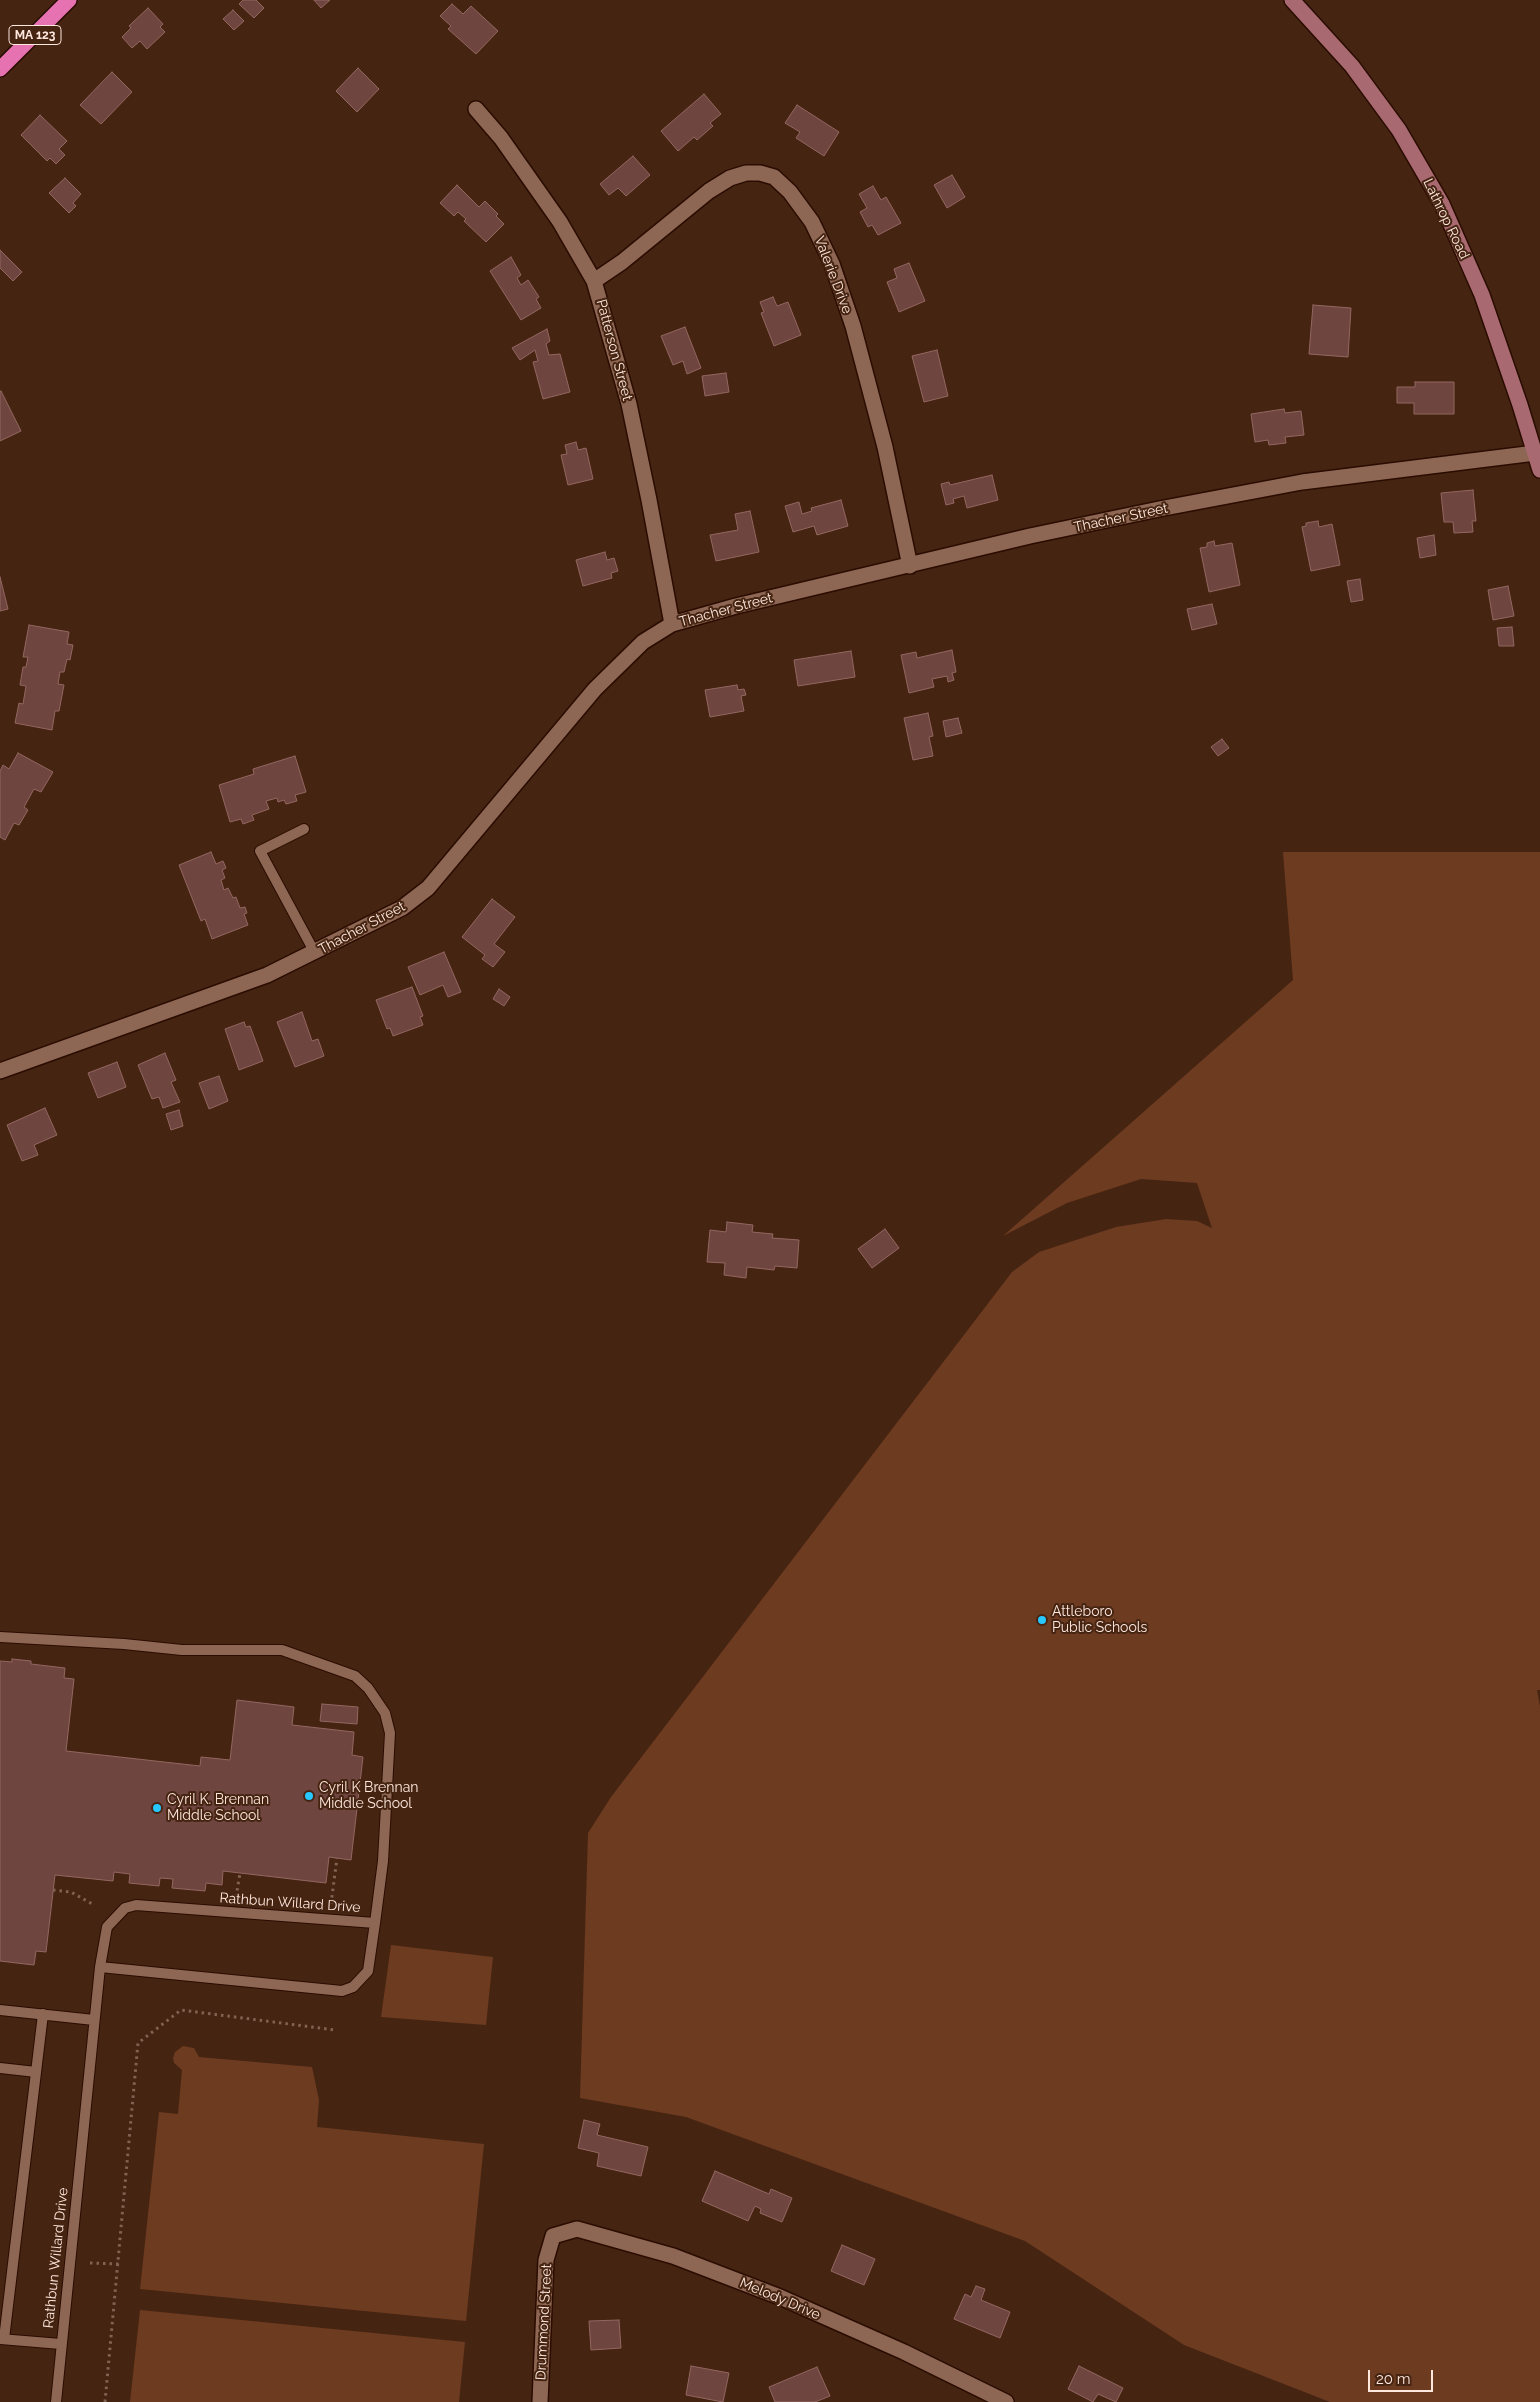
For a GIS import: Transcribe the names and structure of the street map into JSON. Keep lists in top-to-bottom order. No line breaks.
{"streets":{"highway":["MA 123"],"main road":["Lathrop Road"],"street":["Valerie Drive","Patterson Street","Thacher Street","Melody Drive","Drummond Street"],"lane":["Rathbun Willard Drive"]},"crossings":[["Lathrop Road","Thacher Street"],["Valerie Drive","Patterson Street"],["Valerie Drive","Thacher Street"],["Patterson Street","Thacher Street"],["Melody Drive","Drummond Street"]],"places":["Attleboro Public Schools","Cyril K Brennan Middle School","Cyril K. Brennan Middle School"],"scale_bar":"20 m"}
